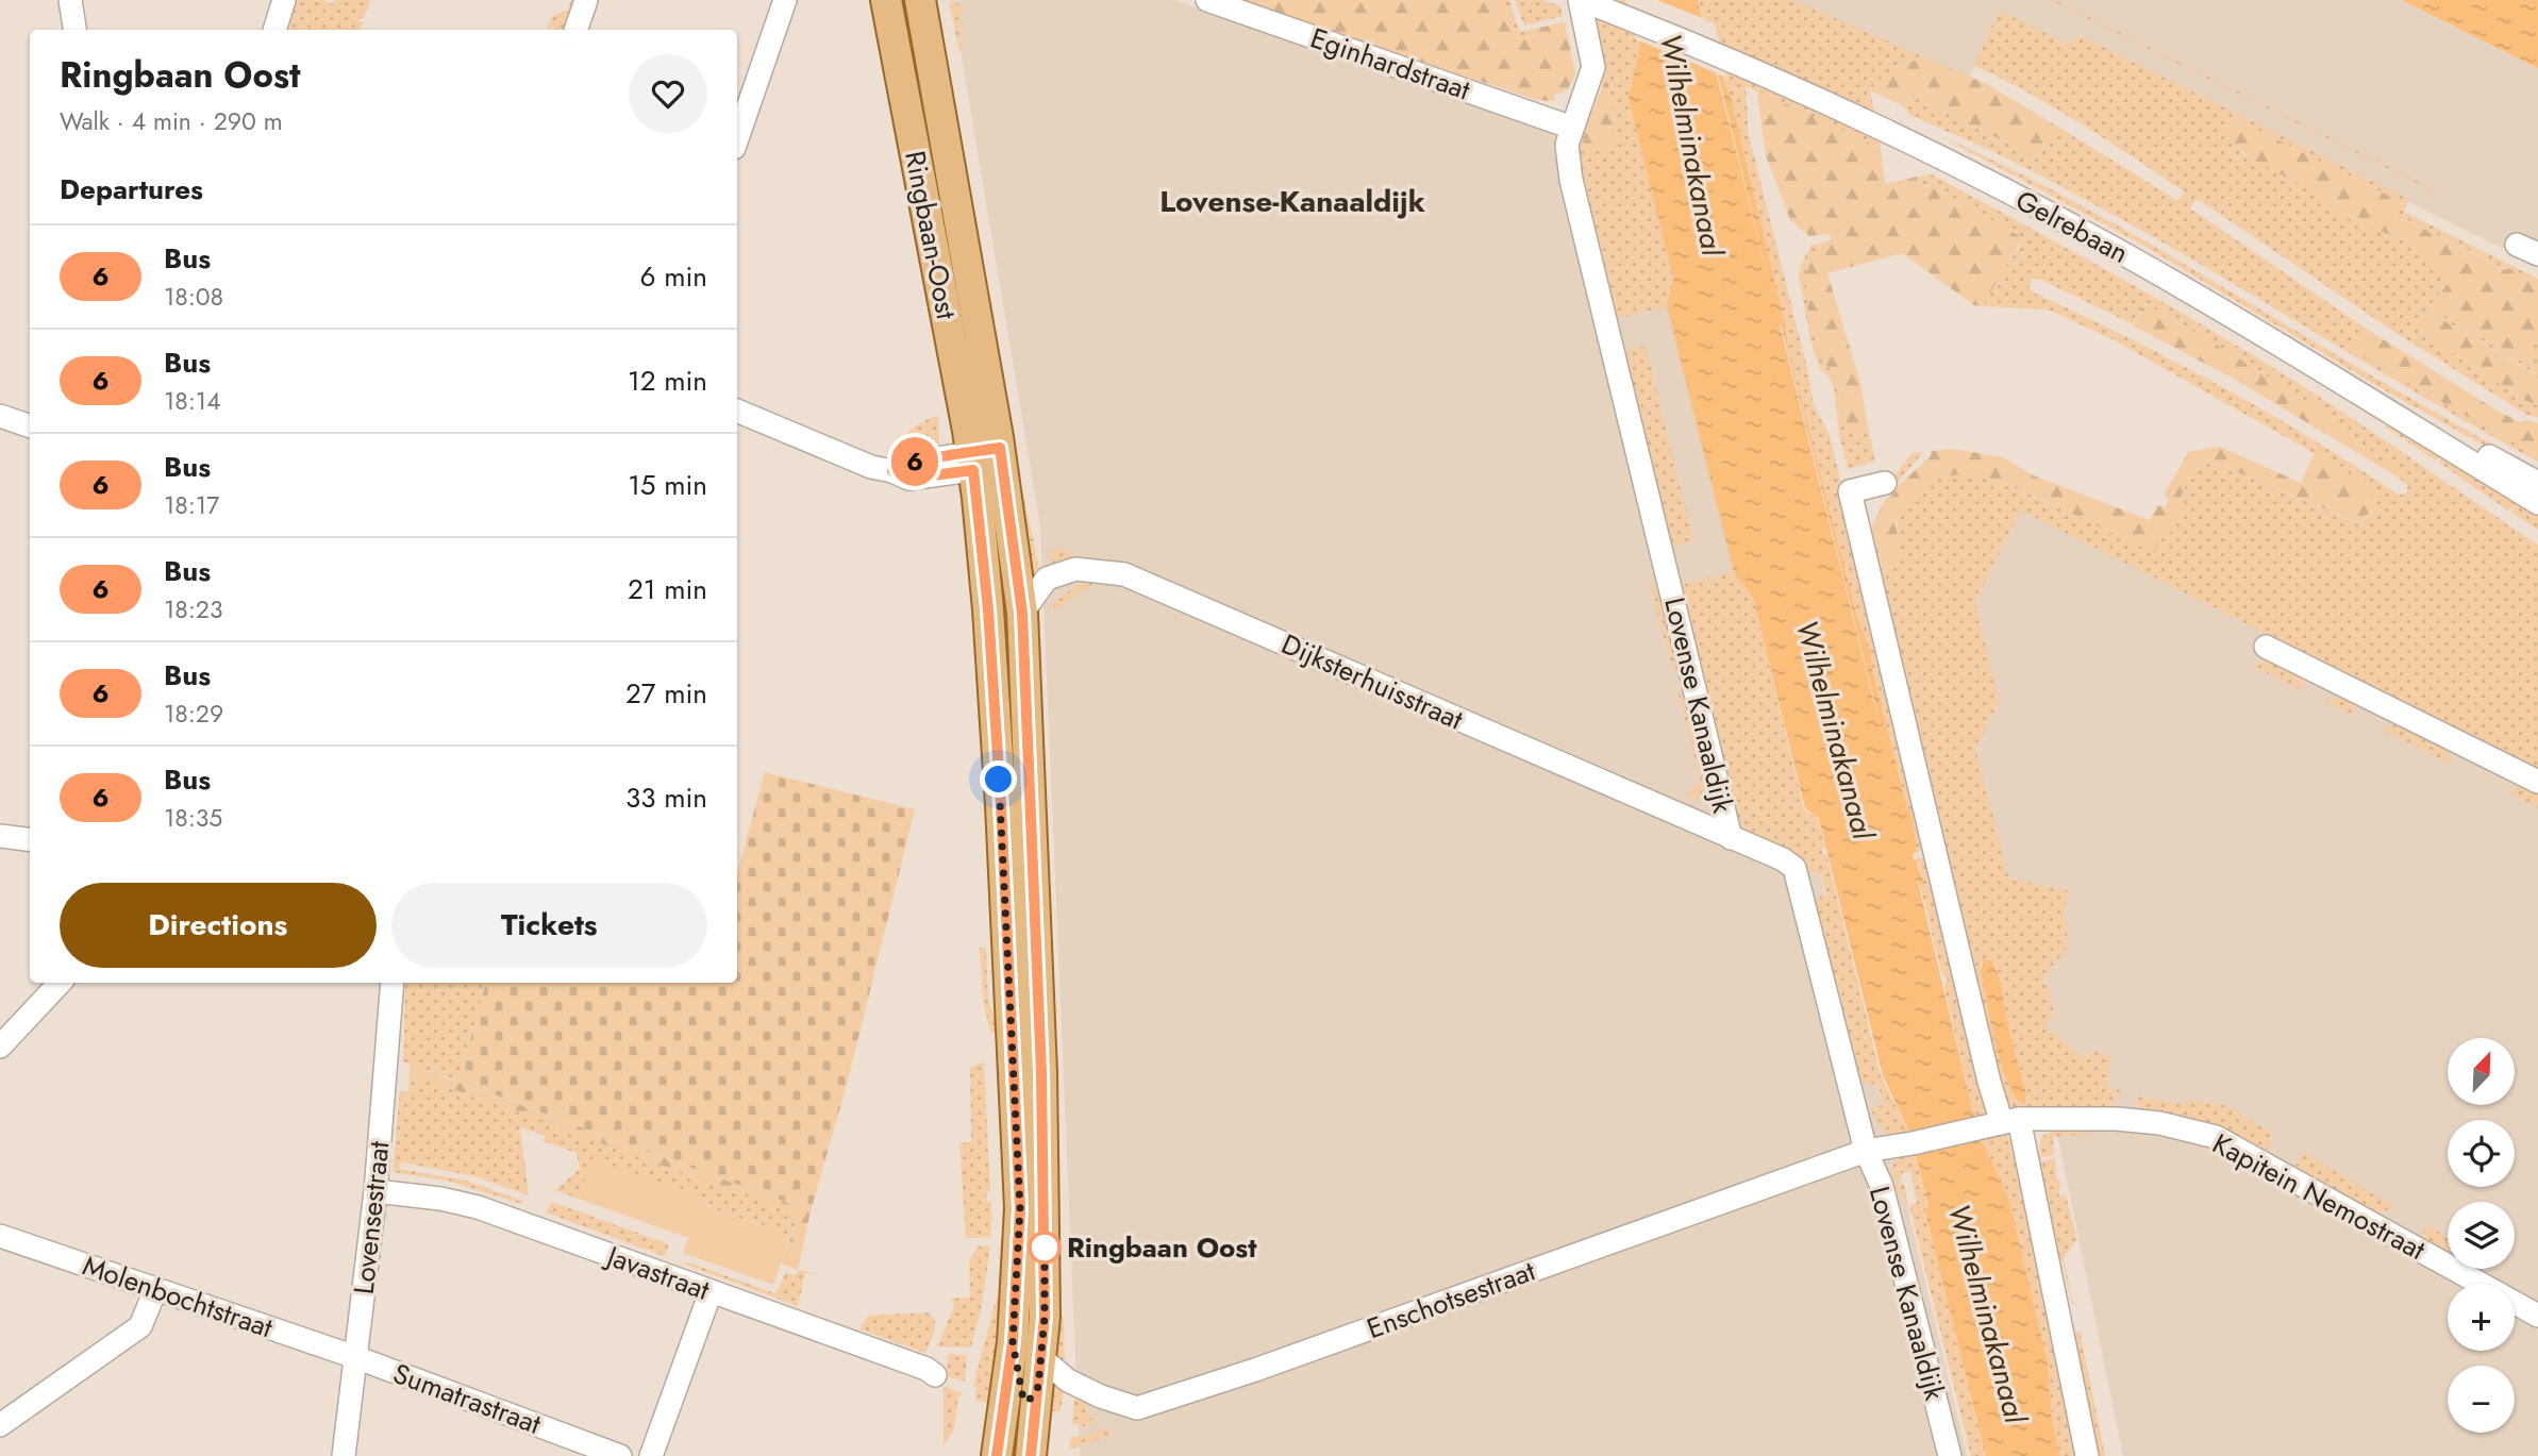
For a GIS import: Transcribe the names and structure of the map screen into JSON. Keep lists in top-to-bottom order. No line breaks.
{"streets":{"main road":["Ringbaan-Oost"],"street":["Eginhardstraat","Gelrebaan","Dijksterhuisstraat","Lovense Kanaaldijk","Kapitein Nemostraat","Lovensestraat","Javastraat","Molenbochtstraat","Enschotsestraat","Sumatrastraat"]},"crossings":[["Eginhardstraat","Lovense Kanaaldijk"],["Gelrebaan","Lovense Kanaaldijk"],["Ringbaan-Oost","Dijksterhuisstraat"],["Ringbaan-Oost","Enschotsestraat"],["Dijksterhuisstraat","Lovense Kanaaldijk"],["Lovense Kanaaldijk","Kapitein Nemostraat"],["Lovense Kanaaldijk","Enschotsestraat"],["Kapitein Nemostraat","Enschotsestraat"],["Lovensestraat","Javastraat"],["Lovensestraat","Molenbochtstraat"],["Lovensestraat","Sumatrastraat"],["Molenbochtstraat","Sumatrastraat"]],"districts":["Lovense-Kanaaldijk"],"water":["Wilhelminakanaal"],"places":["Ringbaan Oost"],"lines":["bus line 6"],"north":"top right","page":{"on_map":"6","heading":[["Ringbaan Oost","Walk · 4 min · 290 m"],"Departures"],"list":[{"mark":"6","name":"Bus","note":"18:08","value":"6 min"},{"mark":"6","name":"Bus","note":"18:14","value":"12 min"},{"mark":"6","name":"Bus","note":"18:17","value":"15 min"},{"mark":"6","name":"Bus","note":"18:23","value":"21 min"},{"mark":"6","name":"Bus","note":"18:29","value":"27 min"},{"mark":"6","name":"Bus","note":"18:35","value":"33 min"}],"buttons":["Directions","Tickets"],"map_buttons":["+","−"]}}
